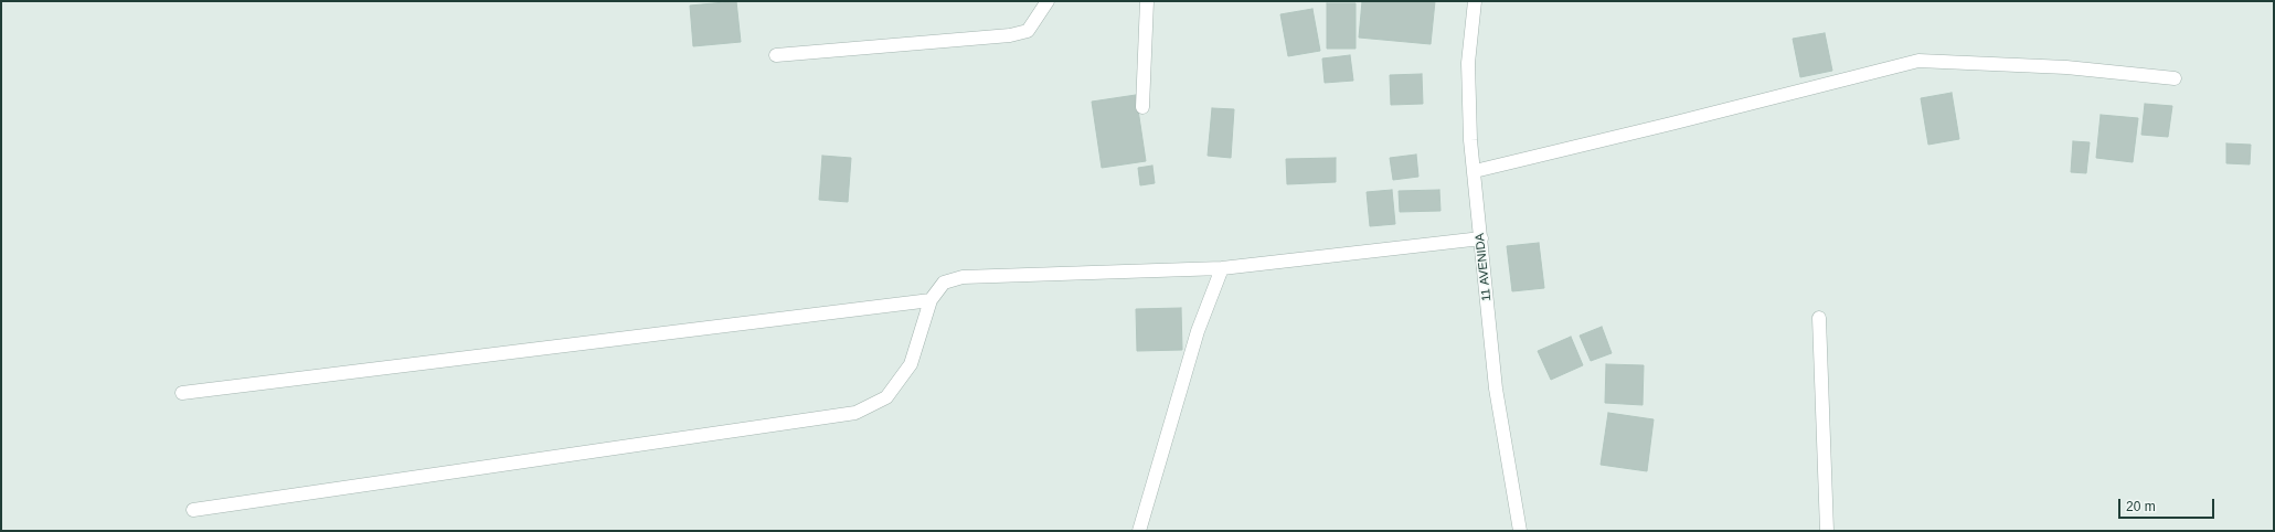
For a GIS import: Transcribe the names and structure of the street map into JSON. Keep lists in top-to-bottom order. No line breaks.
{"streets":{"street":["11 AVENIDA"]},"scale_bar":"20 m"}
